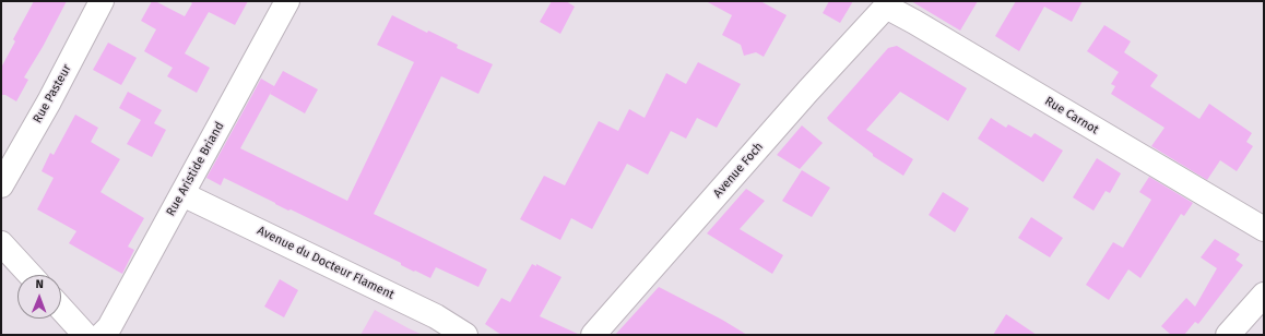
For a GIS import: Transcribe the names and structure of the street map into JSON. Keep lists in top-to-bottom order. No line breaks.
{"streets":{"street":["Rue Pasteur","Rue Carnot","Rue Aristide Briand","Avenue Foch","Avenue du Docteur Flament"]},"crossings":[["Rue Carnot","Avenue Foch"],["Rue Aristide Briand","Avenue du Docteur Flament"]],"north":"top"}
